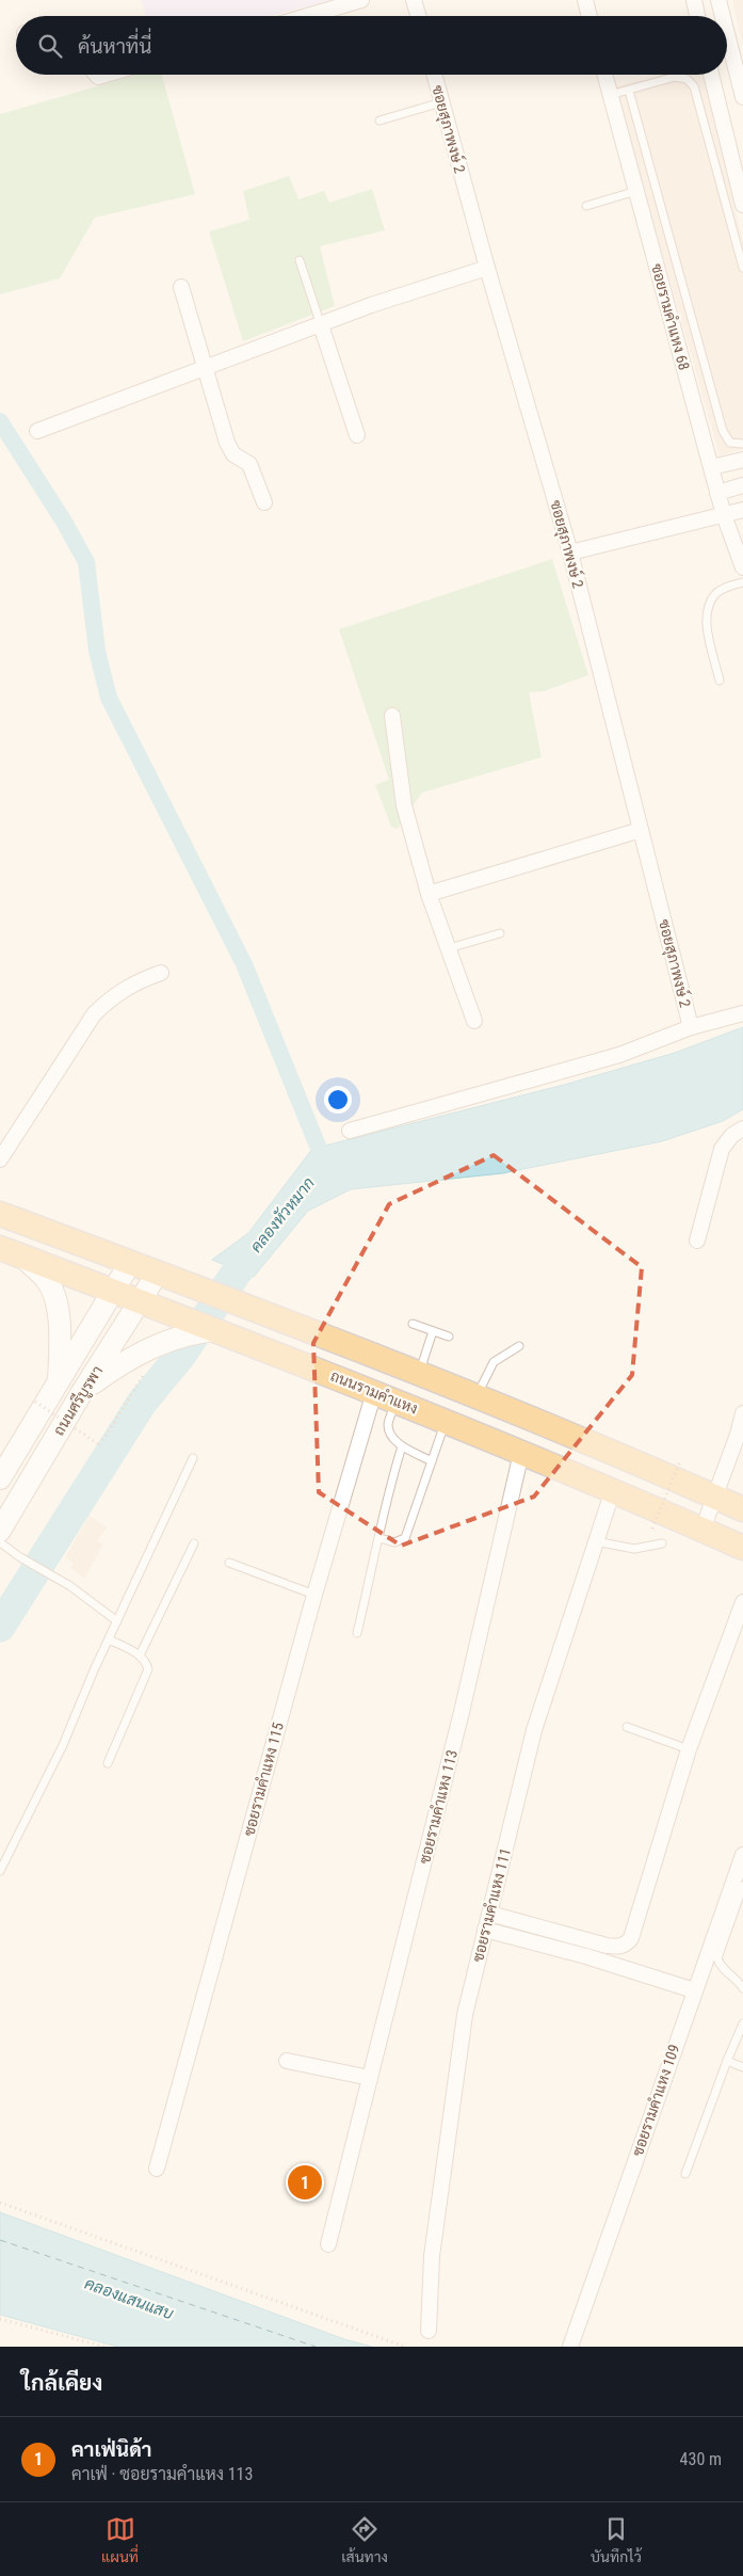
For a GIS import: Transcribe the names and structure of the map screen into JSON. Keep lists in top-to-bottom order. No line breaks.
{"streets":{"main road":["ถนนรามคำแหง"],"street":["ซอยสุภาพงษ์ 2","ซอยรามคำแหง 68","ถนนศรีบูรพา","ซอยรามคำแหง 115","ซอยรามคำแหง 113","ซอยรามคำแหง 111","ซอยรามคำแหง 109"]},"crossings":[["ถนนรามคำแหง","ถนนศรีบูรพา"],["ถนนรามคำแหง","ซอยรามคำแหง 115"],["ถนนรามคำแหง","ซอยรามคำแหง 113"],["ถนนรามคำแหง","ซอยรามคำแหง 111"]],"water":["คลองหัวหมาก","คลองแสนแสบ"],"page":{"search":"ค้นหาที่นี่","pins":"1","heading":"ใกล้เคียง","list":[{"mark":"1","name":"คาเฟ่นิด้า","note":"คาเฟ่ · ซอยรามคำแหง 113","value":"430 m"}],"nav":["แผนที่","เส้นทาง","บันทึกไว้"]}}
